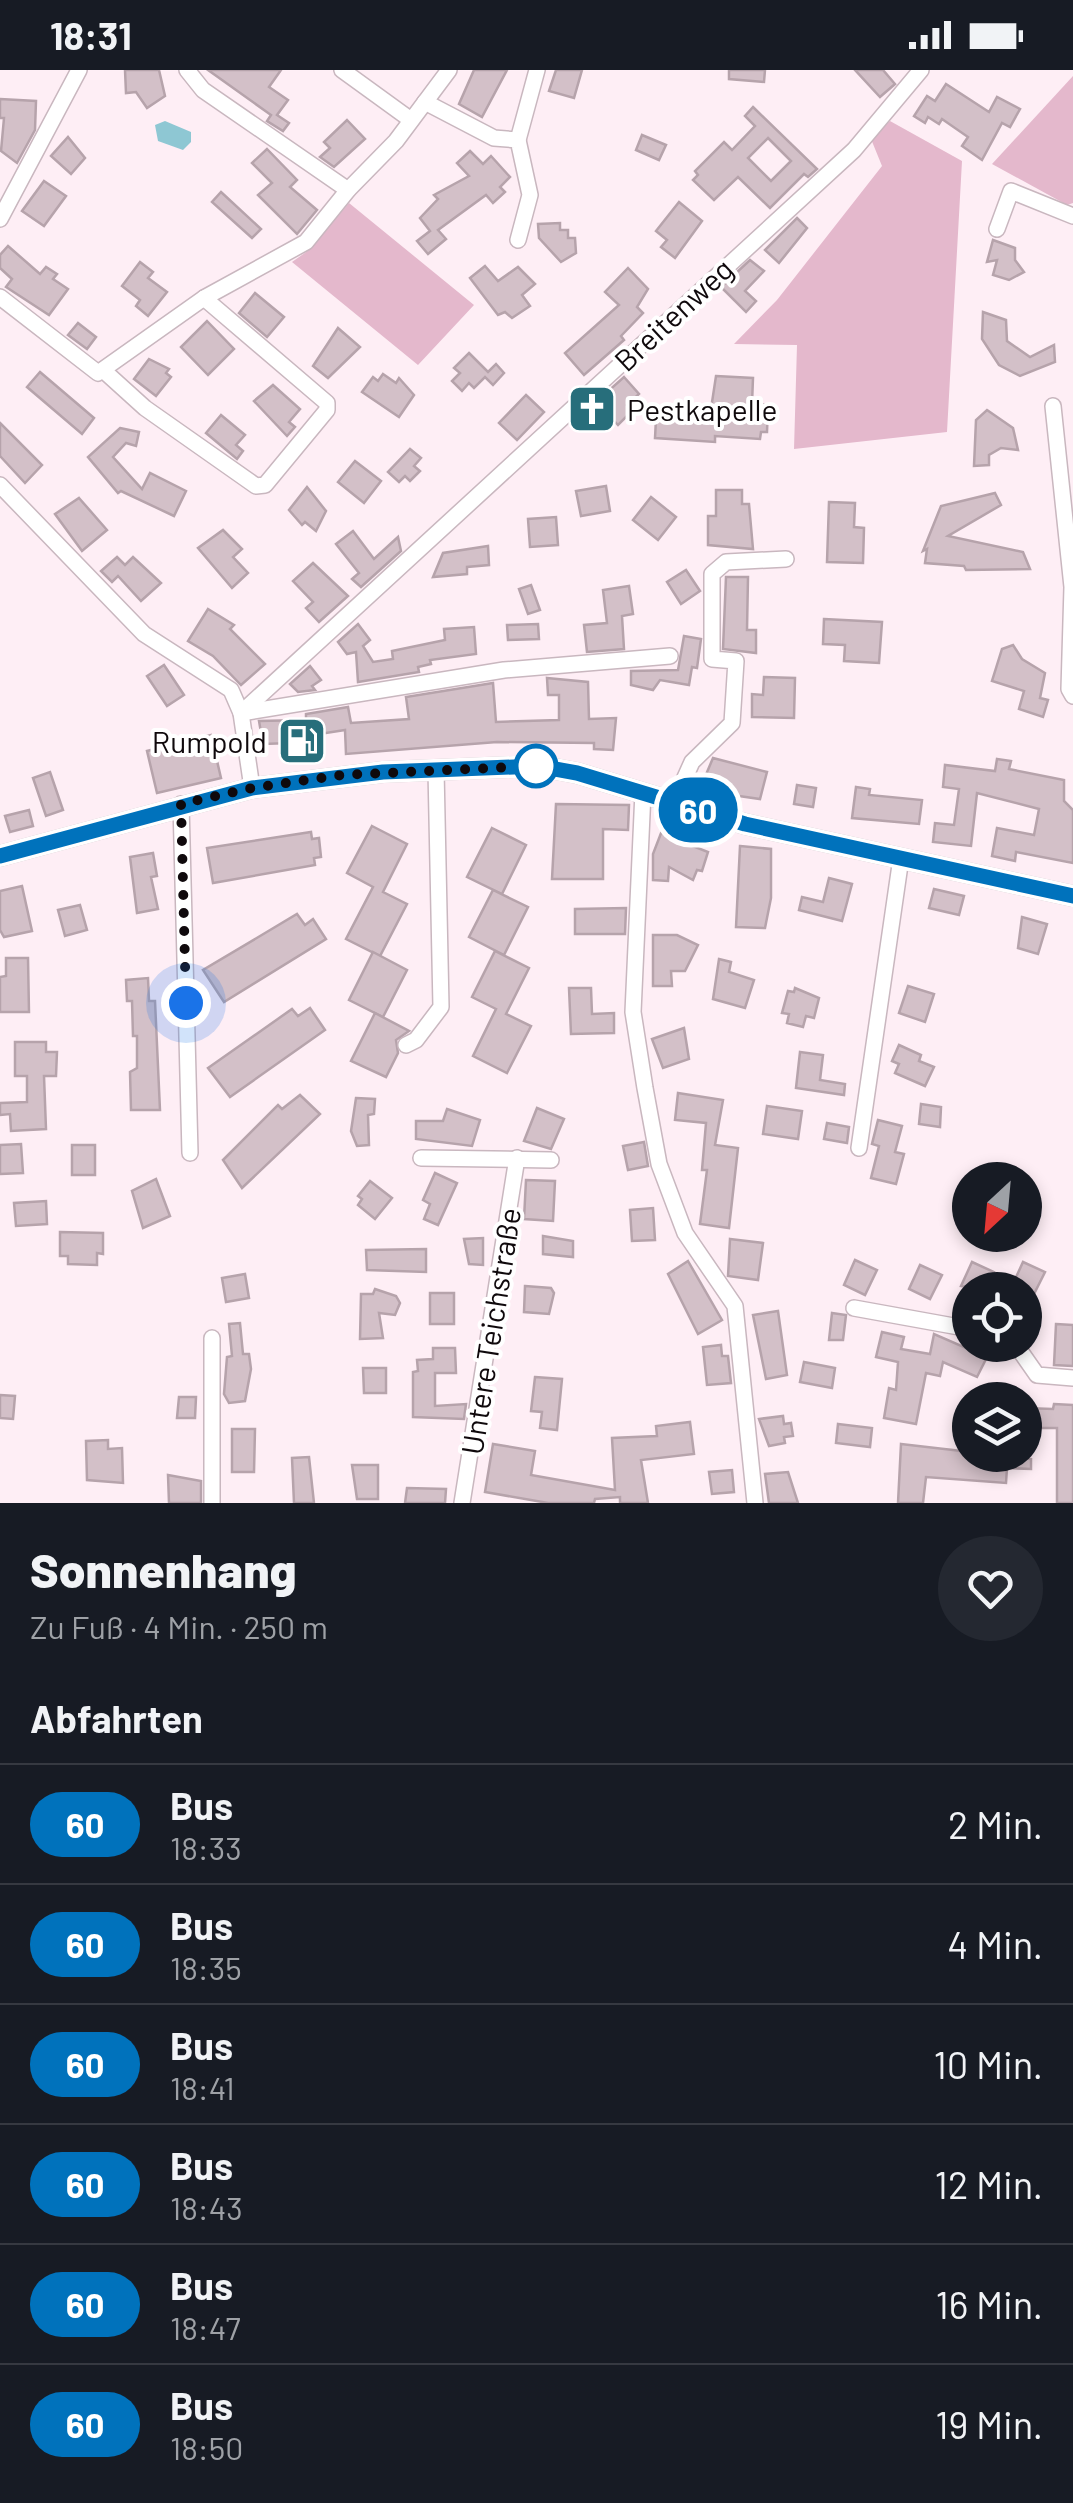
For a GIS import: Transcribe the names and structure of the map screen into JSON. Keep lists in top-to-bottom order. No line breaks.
{"streets":{"street":["Breitenweg","Untere Teichstraße"]},"places":{"church":["Pestkapelle"],"fuel station":["Rumpold"]},"lines":["bus line 60"],"north":"bottom left","page":{"status":"18:31","on_map":"60","heading":[["Sonnenhang","Zu Fuß · 4 Min. · 250 m"],"Abfahrten"],"list":[{"mark":"60","name":"Bus","note":"18:33","value":"2 Min."},{"mark":"60","name":"Bus","note":"18:35","value":"4 Min."},{"mark":"60","name":"Bus","note":"18:41","value":"10 Min."},{"mark":"60","name":"Bus","note":"18:43","value":"12 Min."},{"mark":"60","name":"Bus","note":"18:47","value":"16 Min."},{"mark":"60","name":"Bus","note":"18:50","value":"19 Min."}]}}
